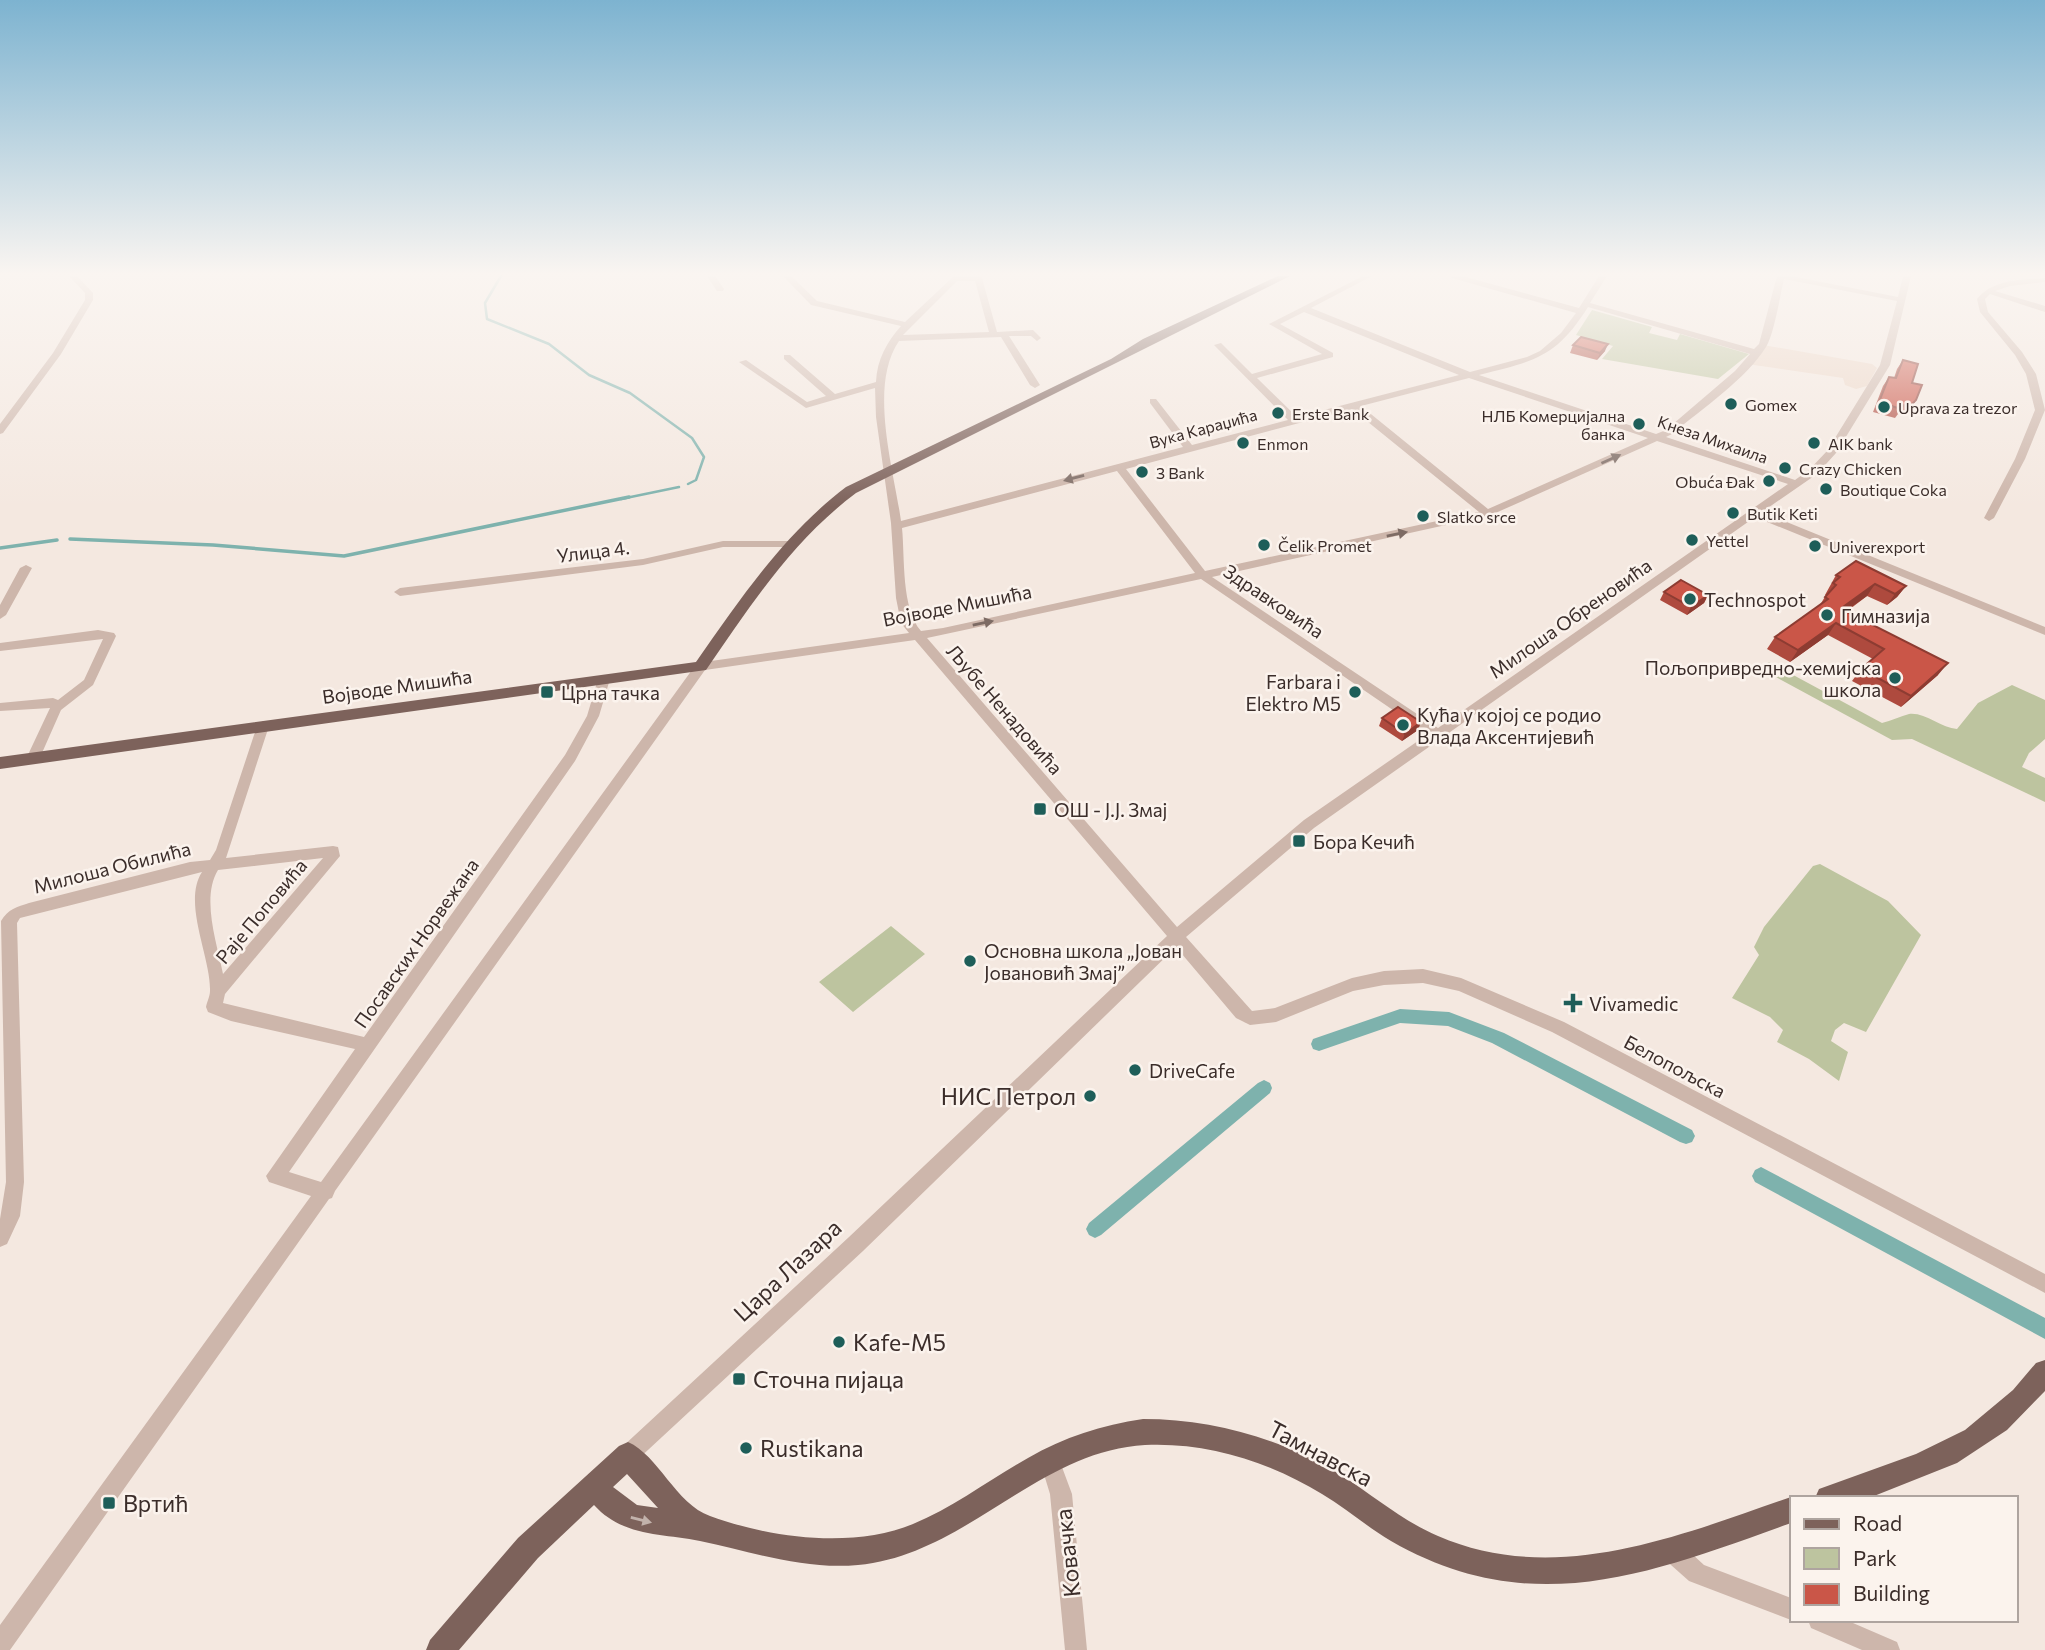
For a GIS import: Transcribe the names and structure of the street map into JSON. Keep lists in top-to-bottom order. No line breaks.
{"streets":{"main road":["Војводе Мишића","Цара Лазара","Тамнавска"],"street":["Вука Караџића","Кнеза Михаила","Улица 4.","Здравковића","Милоша Обреновића","Љубе Ненадовића","Милоша Обилића","Раје Поповића","Посавских Норвежана","Белопољска","Ковачка"]},"crossings":[["Вука Караџића","Кнеза Михаила"],["Вука Караџића","Здравковића"],["Вука Караџића","Љубе Ненадовића"],["Кнеза Михаила","Војводе Мишића"],["Кнеза Михаила","Милоша Обреновића"],["Здравковића","Војводе Мишића"],["Здравковића","Милоша Обреновића"],["Војводе Мишића","Љубе Ненадовића"],["Војводе Мишића","Раје Поповића"],["Војводе Мишића","Посавских Норвежана"],["Милоша Обреновића","Љубе Ненадовића"],["Милоша Обреновића","Белопољска"],["Милоша Обреновића","Цара Лазара"],["Љубе Ненадовића","Белопољска"],["Љубе Ненадовића","Цара Лазара"],["Милоша Обилића","Раје Поповића"],["Раје Поповића","Посавских Норвежана"],["Белопољска","Цара Лазара"],["Цара Лазара","Тамнавска"],["Тамнавска","Ковачка"]],"one_way":["Војводе Мишића"],"places":{"other":["Gomex","Uprava za trezor","Erste Bank","НЛБ Комерцијална банка","Enmon","AIK bank","Crazy Chicken","3 Bank","Obuća Đak","Boutique Coka","Butik Keti","Slatko srce","Yettel","Čelik Promet","Univerexport","Technospot","Гимназија","Пољопривредно-хемијска школа","Farbara i Elektro M5","Кућа у којој се родио Влада Аксентијевић","Основна школа „Јован Јовановић Змај”","DriveCafe","НИС Петрол","Kafe-M5","Rustikana"],"transit":["Црна тачка","ОШ - Ј.Ј. Змај","Бора Кечић","Сточна пијаца","Вртић"],"health":["Vivamedic"]},"legend":["Road","Park","Building"]}
